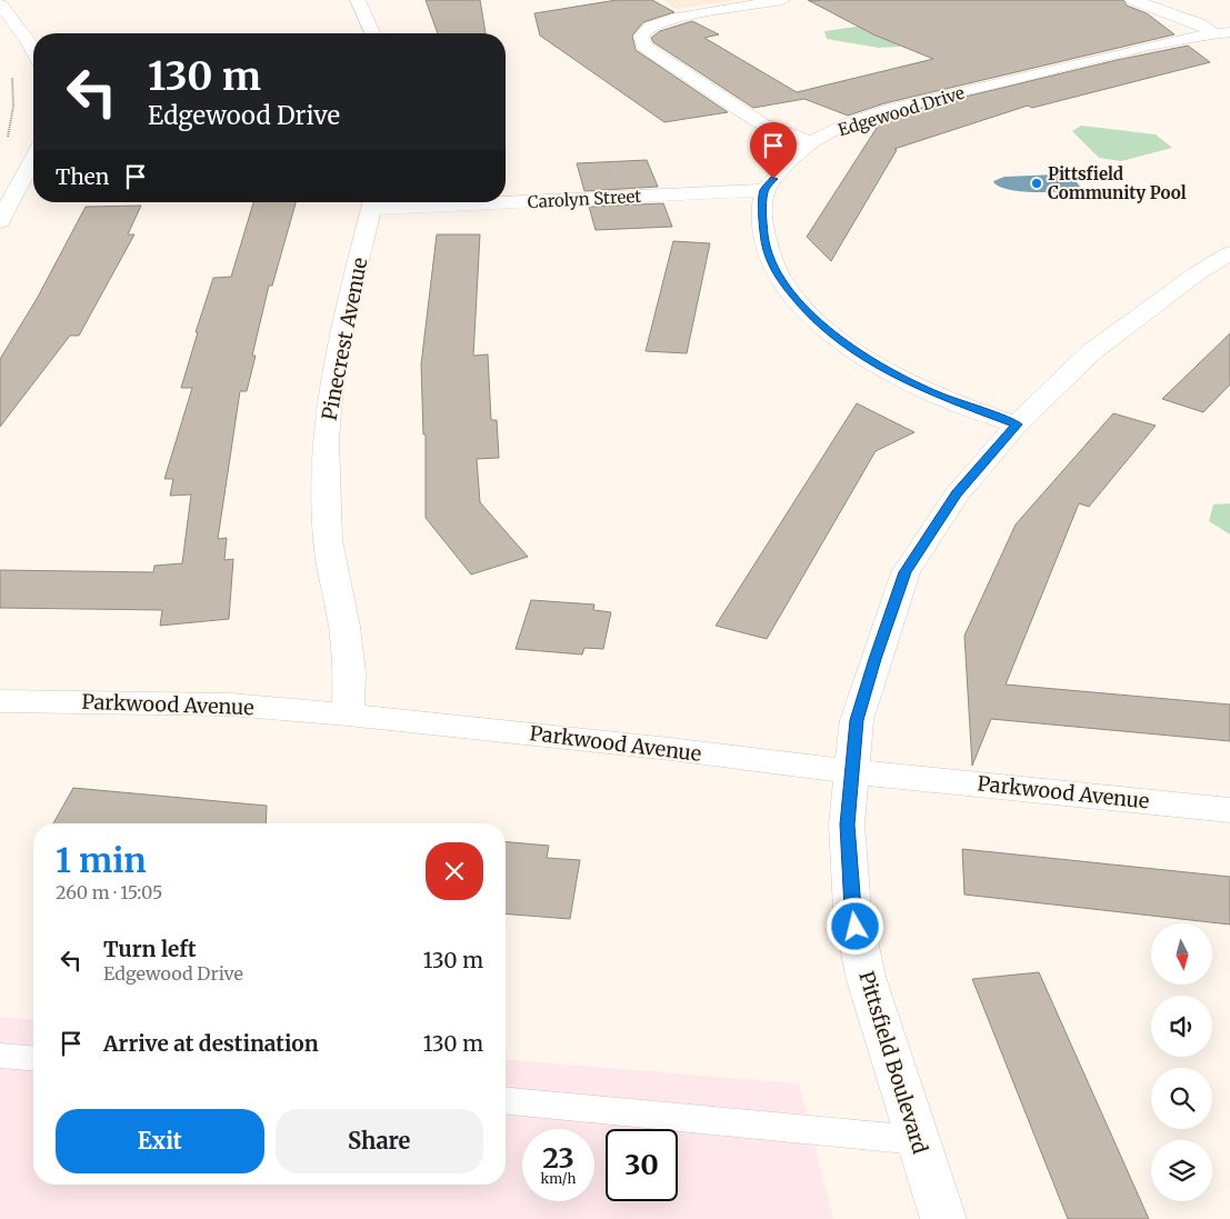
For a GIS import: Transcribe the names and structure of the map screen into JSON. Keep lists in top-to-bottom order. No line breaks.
{"streets":{"street":["Edgewood Drive","Carolyn Street","Pinecrest Avenue","Parkwood Avenue","Pittsfield Boulevard"]},"crossings":[["Edgewood Drive","Carolyn Street"],["Pinecrest Avenue","Parkwood Avenue"],["Parkwood Avenue","Pittsfield Boulevard"]],"places":["Pittsfield Community Pool"],"north":"bottom","page":{"turn":["130 m","Edgewood Drive"],"then":"Then","heading":["1 min","260 m · 15:05"],"list":[{"name":"Turn left","note":"Edgewood Drive","value":"130 m"},{"name":"Arrive at destination","value":"130 m"}],"buttons":["Exit","Share"],"speed":"23 km/h","limit":"30"}}
